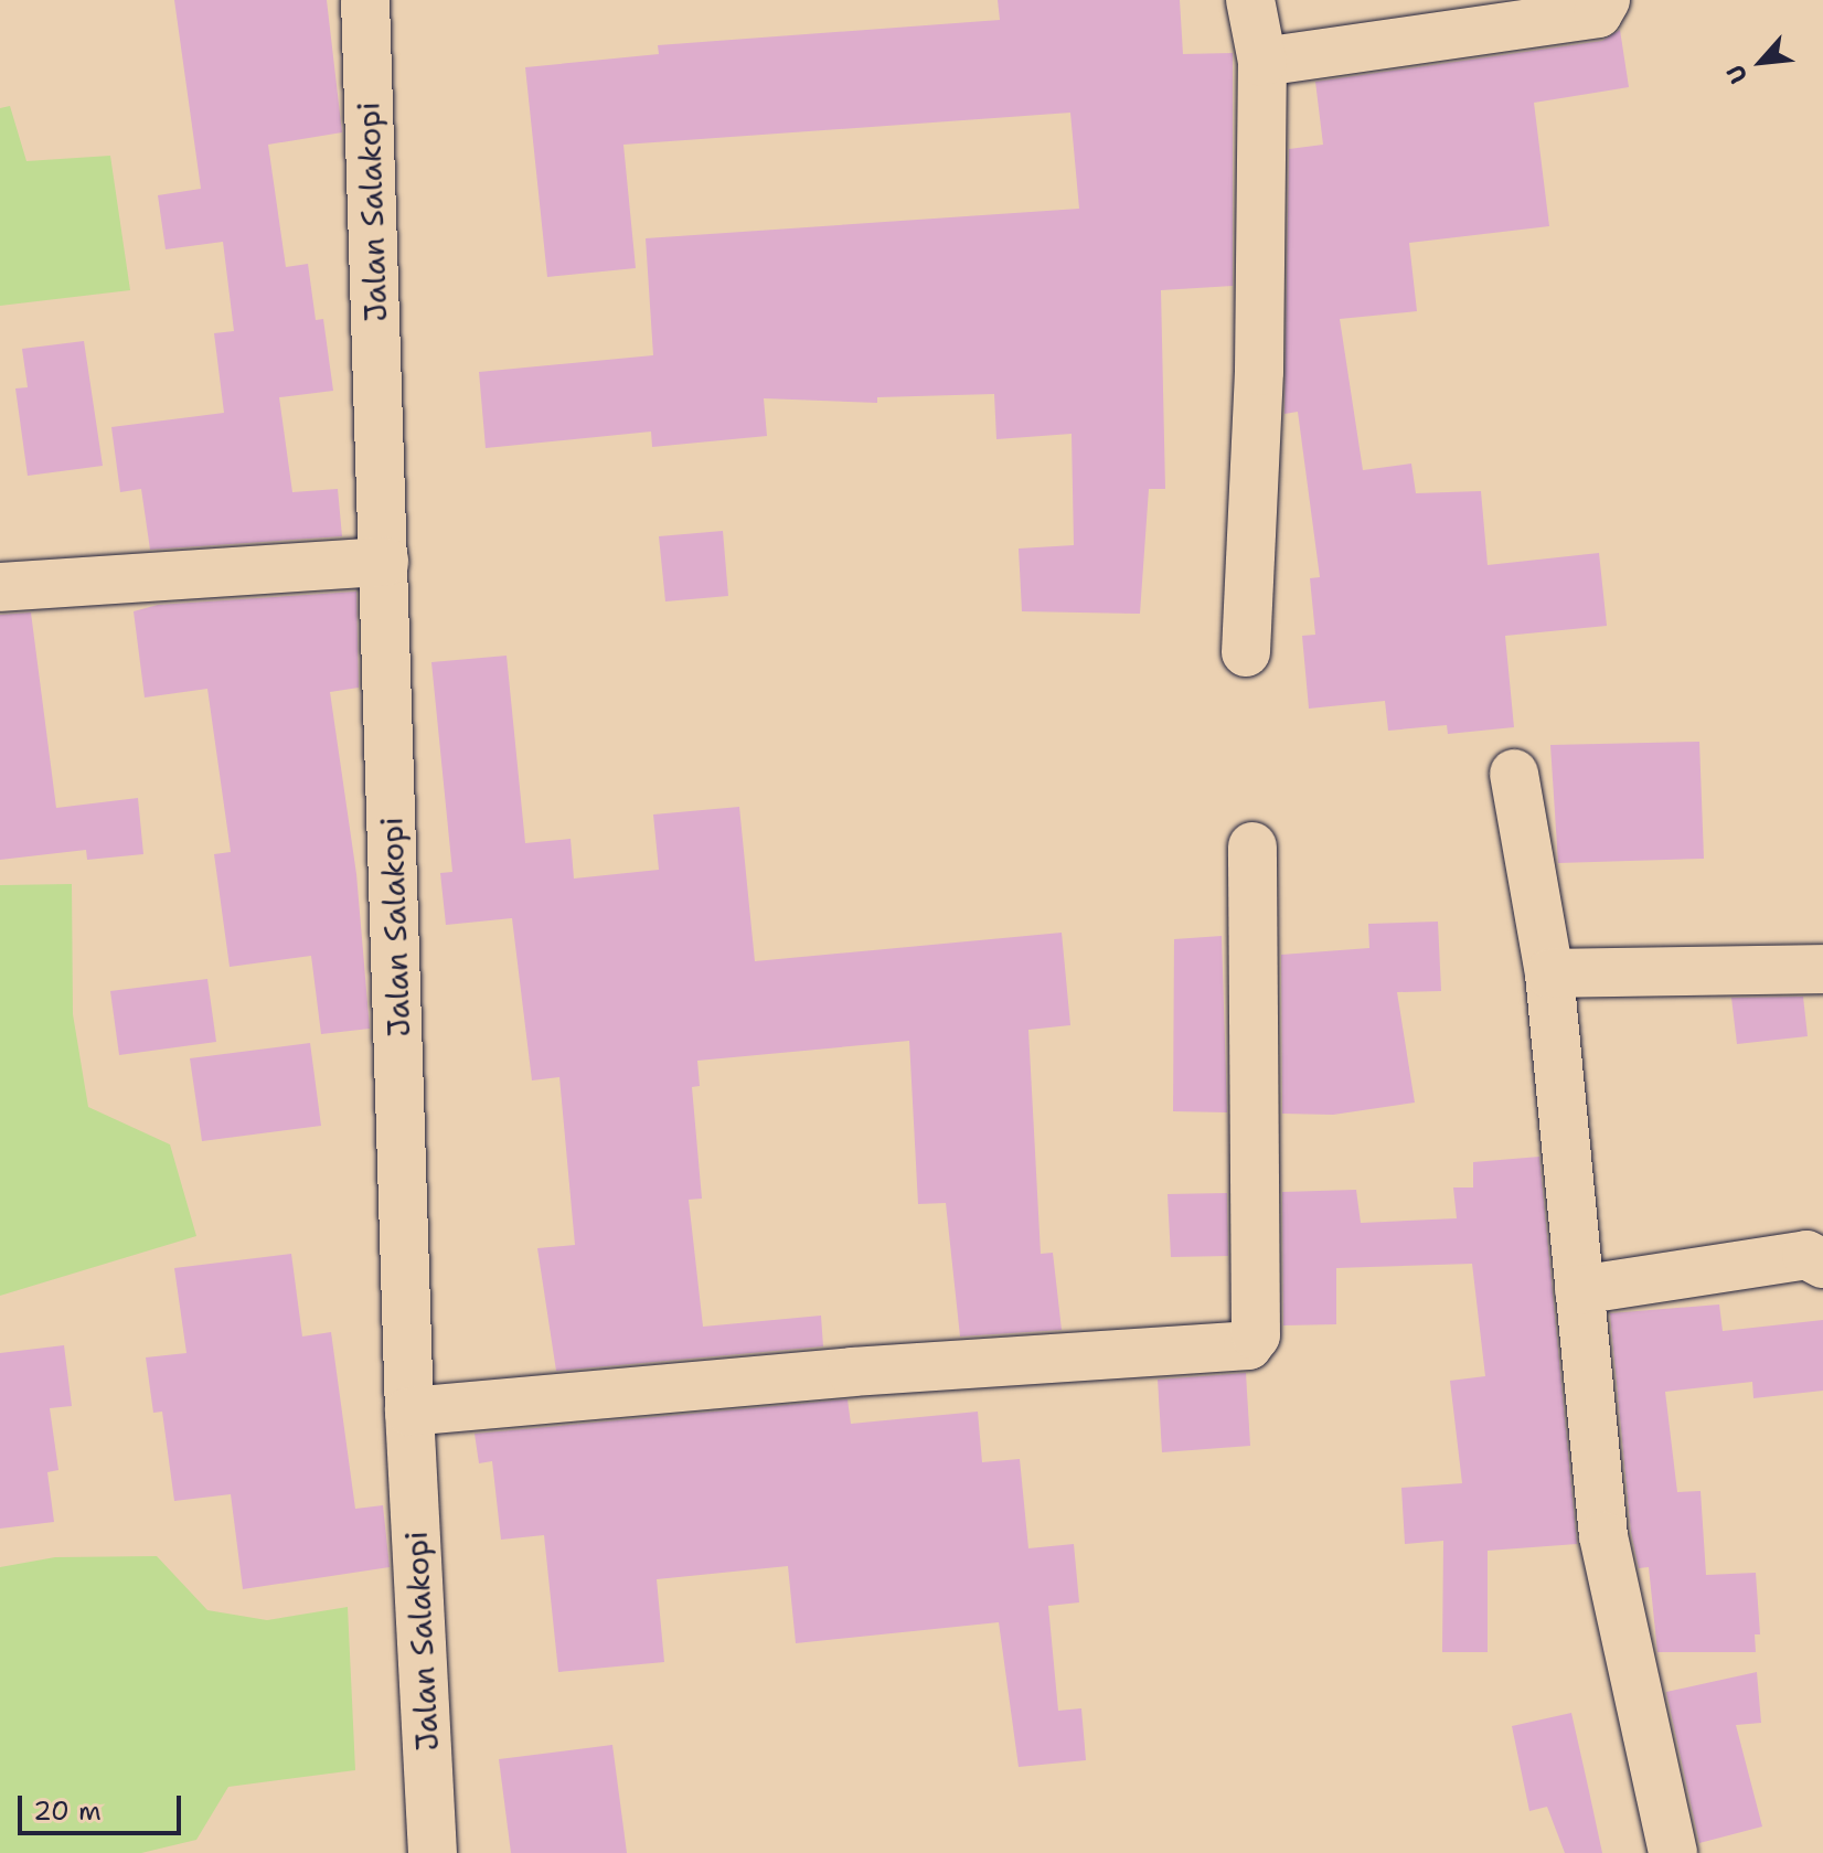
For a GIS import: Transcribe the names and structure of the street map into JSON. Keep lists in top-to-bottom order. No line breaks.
{"streets":{"street":["Jalan Salakopi"]},"scale_bar":"20 m","north":"bottom left"}
